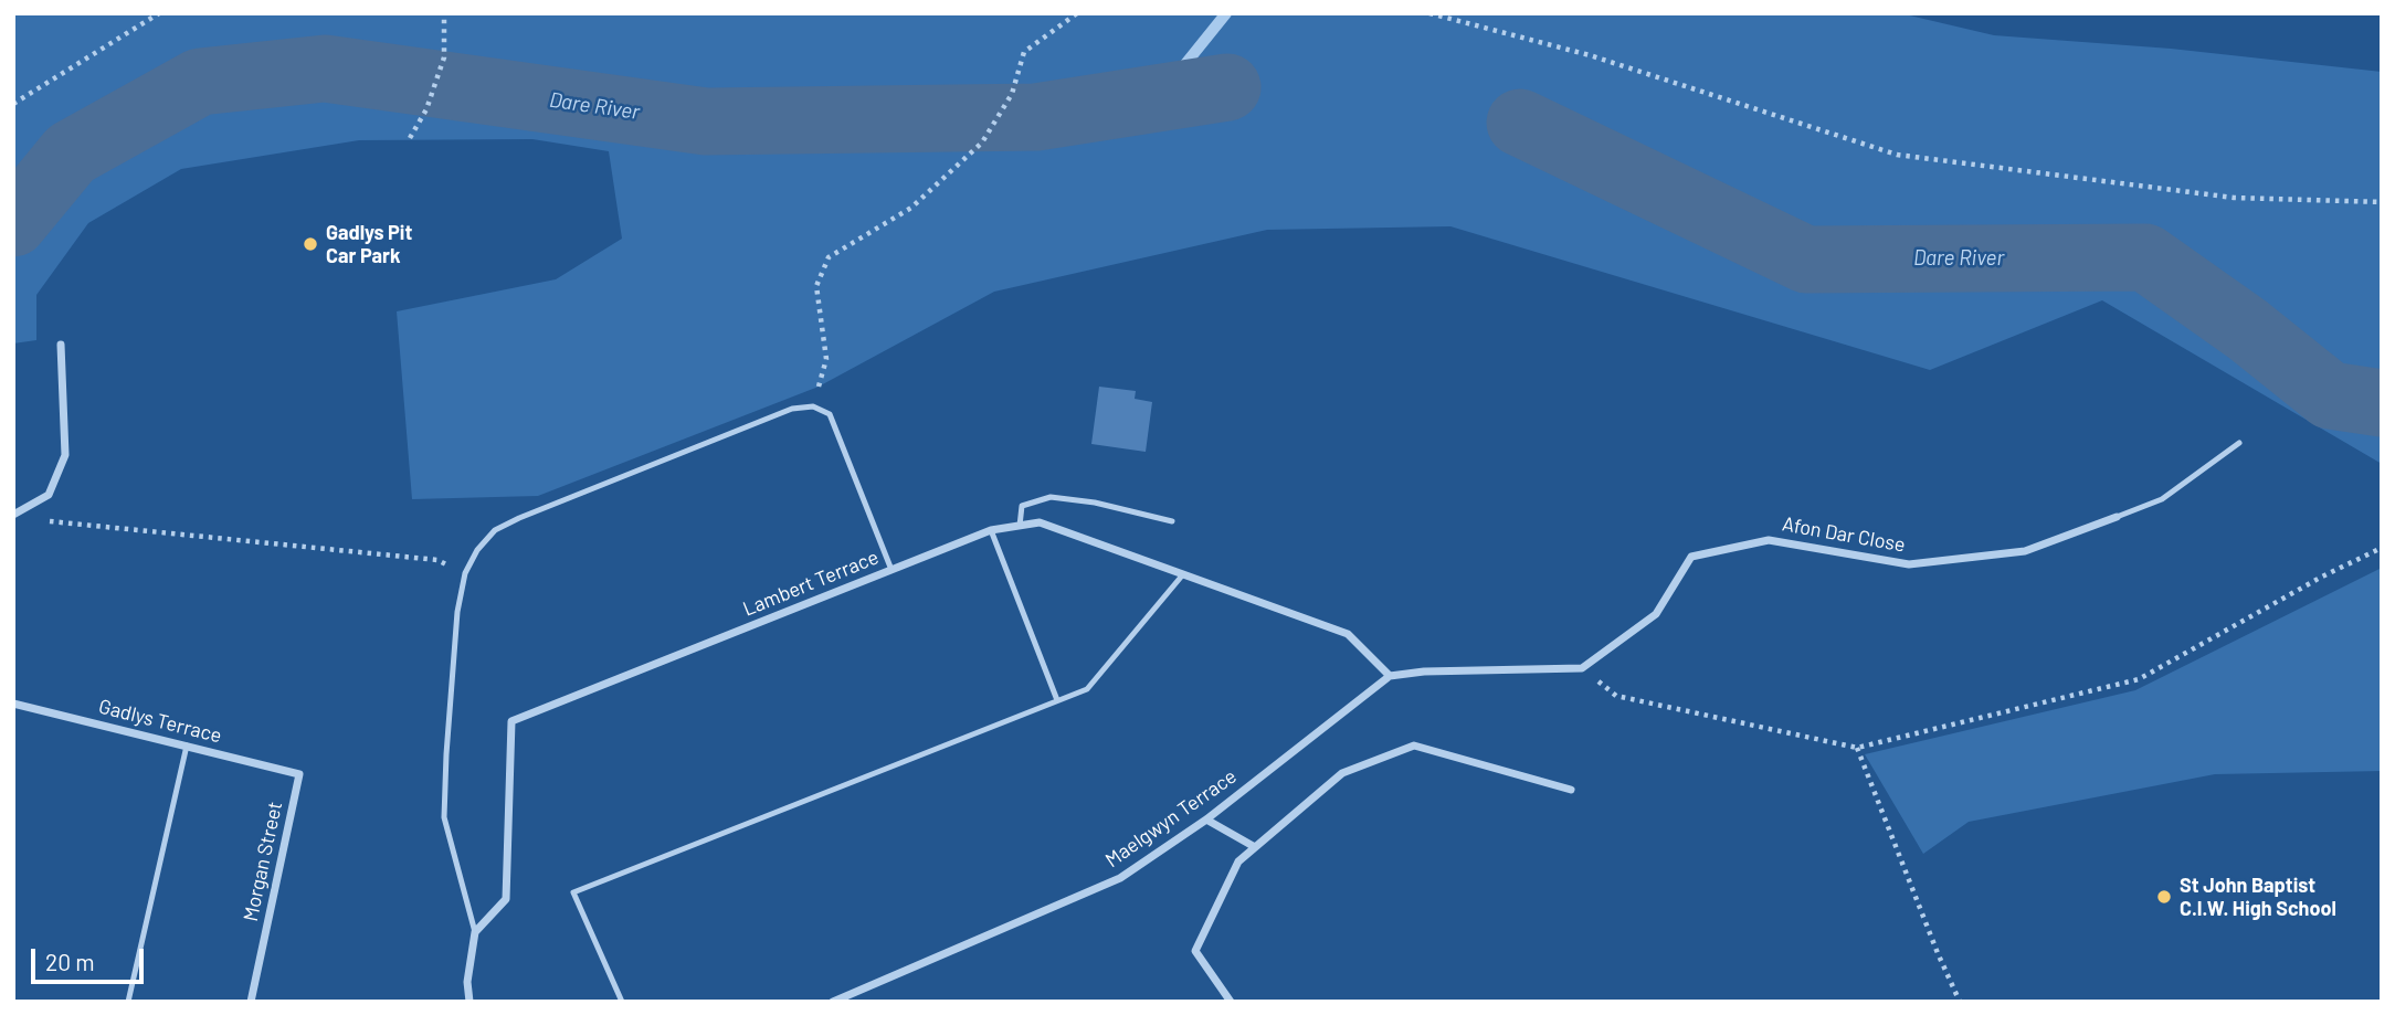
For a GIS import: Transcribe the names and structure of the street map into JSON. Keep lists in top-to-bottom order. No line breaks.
{"streets":{"street":["Afon Dar Close","Lambert Terrace","Gadlys Terrace","Maelgwyn Terrace","Morgan Street"]},"crossings":[["Lambert Terrace","Maelgwyn Terrace"],["Gadlys Terrace","Morgan Street"]],"water":["Dare River"],"places":["Gadlys Pit Car Park","St John Baptist C.I.W. High School"],"scale_bar":"20 m"}
